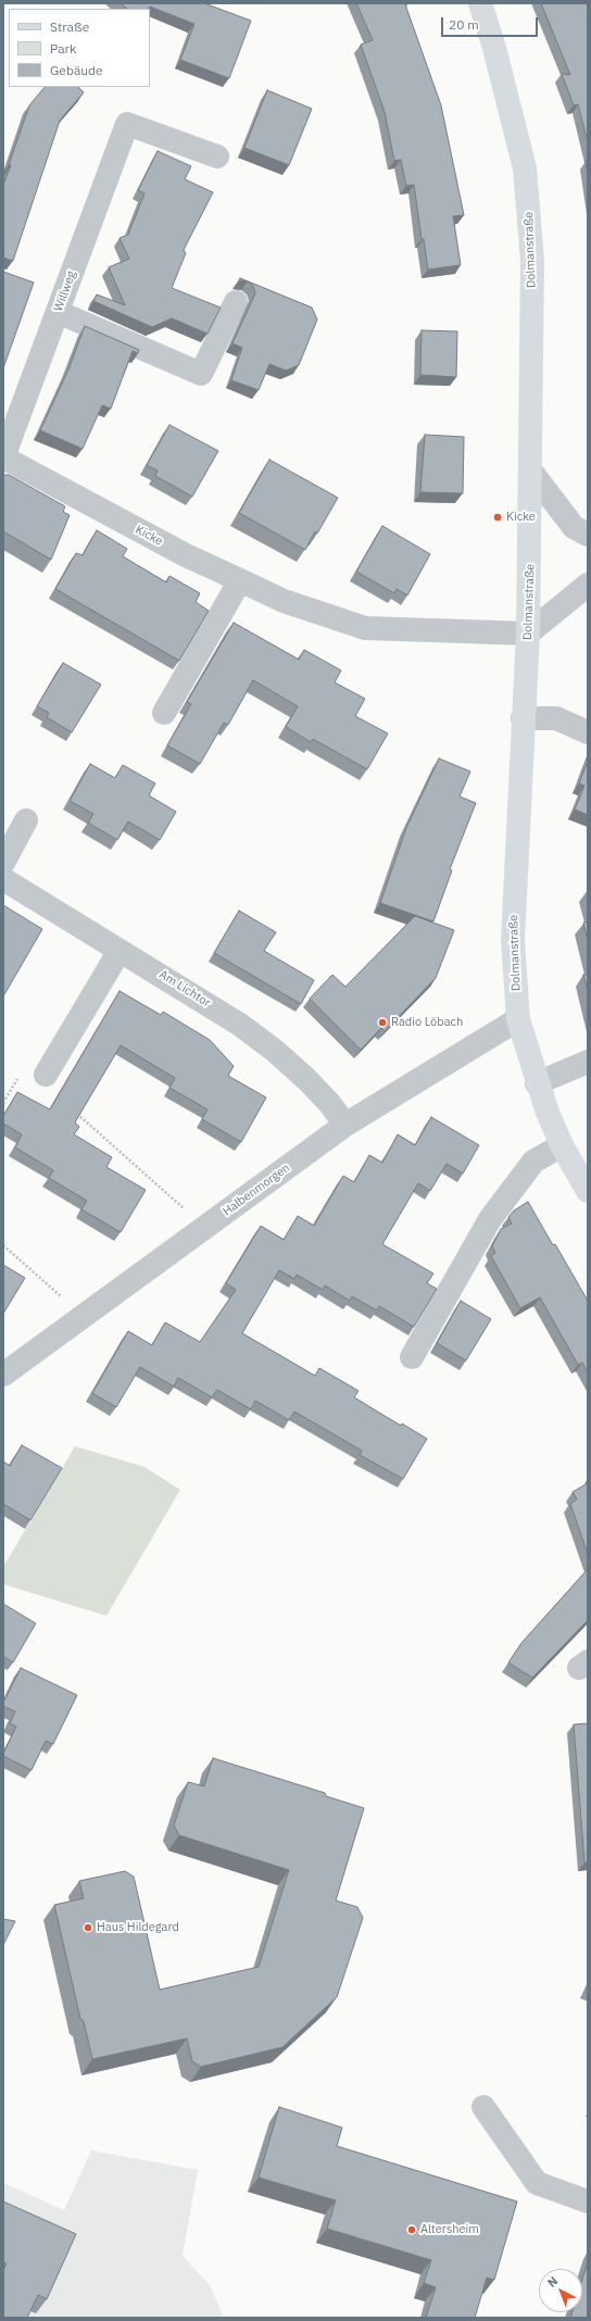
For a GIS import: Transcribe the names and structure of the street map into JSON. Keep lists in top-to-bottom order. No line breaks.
{"streets":{"main road":["Dolmanstraße"],"street":["Willweg","Kicke","Am Lichtor","Halbenmorgen"]},"crossings":[["Dolmanstraße","Kicke"],["Dolmanstraße","Halbenmorgen"],["Willweg","Kicke"],["Am Lichtor","Halbenmorgen"]],"places":["Kicke","Radio Löbach","Haus Hildegard","Altersheim"],"legend":["Straße","Park","Gebäude"],"scale_bar":"20 m","north":"top left"}
